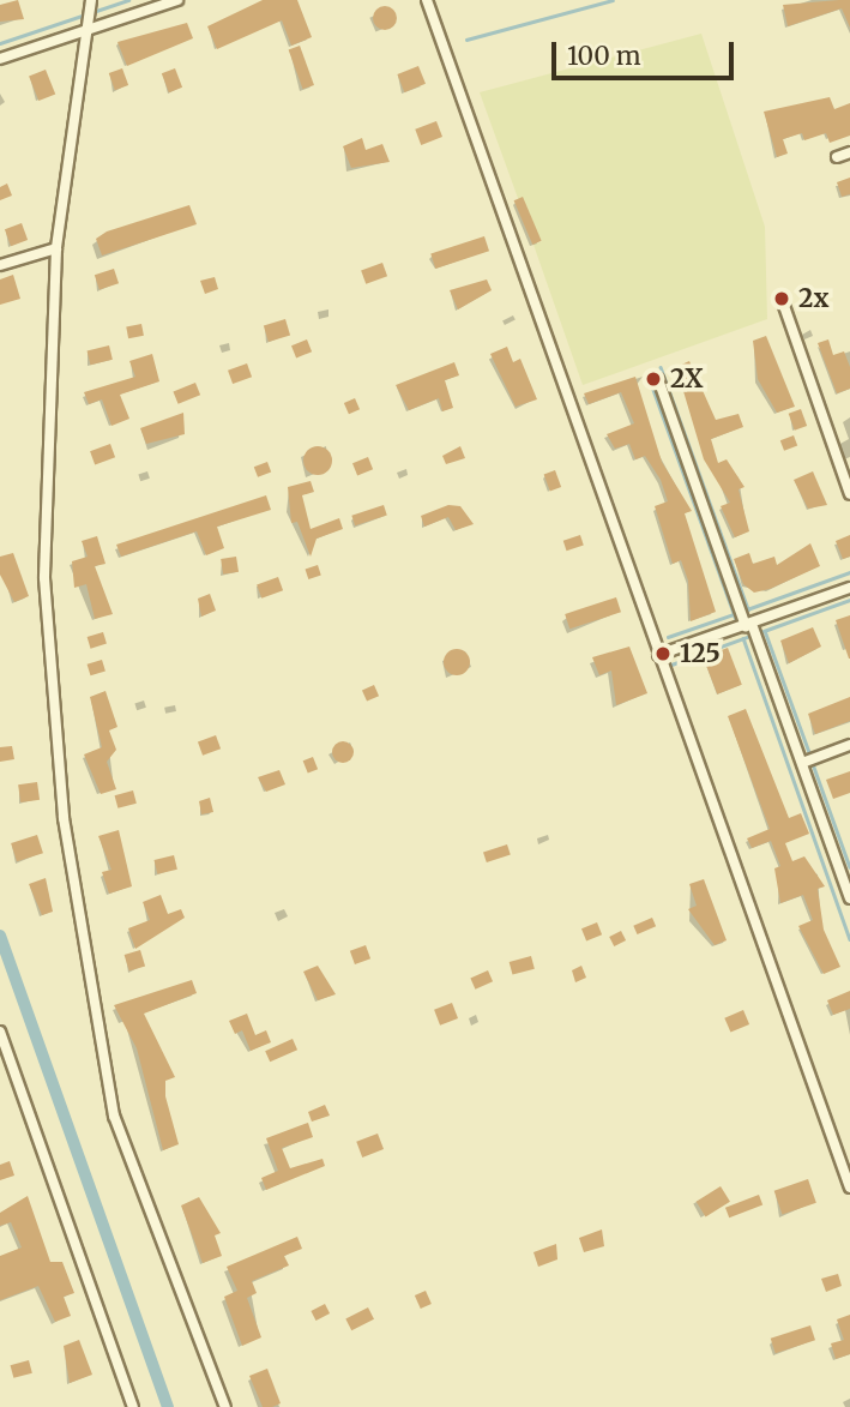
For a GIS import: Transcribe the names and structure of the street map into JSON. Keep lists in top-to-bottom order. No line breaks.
{"places":["2x","2X","125"],"scale_bar":"100 m"}
